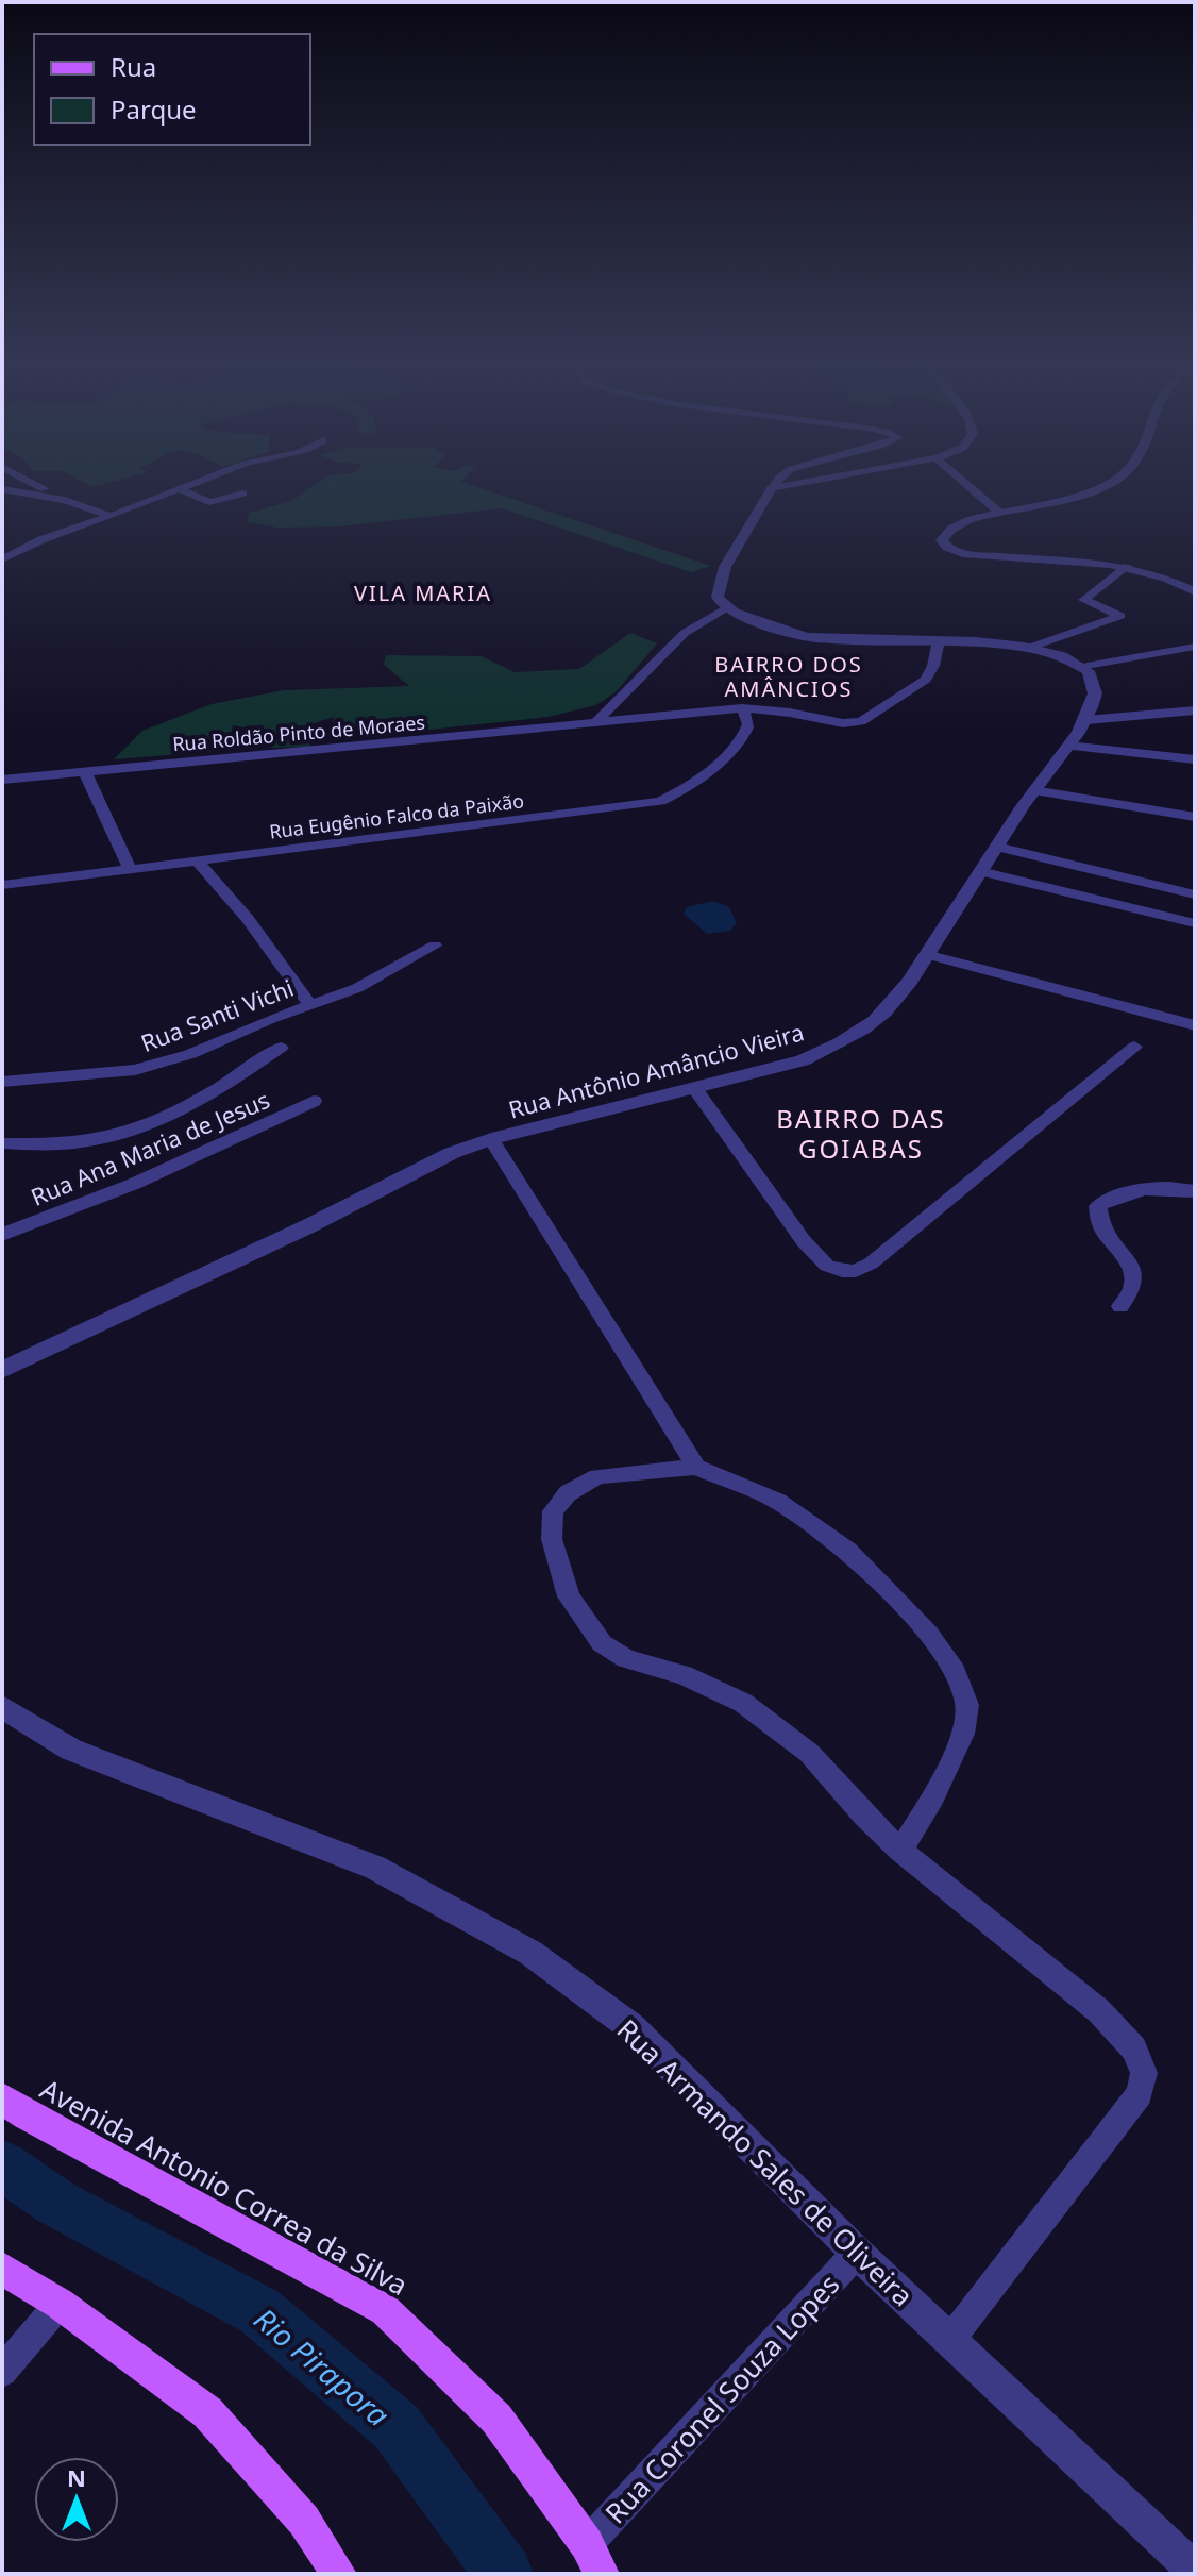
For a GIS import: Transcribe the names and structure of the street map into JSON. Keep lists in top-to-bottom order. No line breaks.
{"streets":{"main road":["Avenida Antonio Correa da Silva"],"street":["Rua Roldão Pinto de Moraes","Rua Eugênio Falco da Paixão","Rua Santi Vichi","Rua Antônio Amâncio Vieira","Rua Ana Maria de Jesus","Rua Armando Sales de Oliveira","Rua Coronel Souza Lopes"]},"crossings":[["Rua Roldão Pinto de Moraes","Rua Eugênio Falco da Paixão"],["Rua Armando Sales de Oliveira","Rua Coronel Souza Lopes"],["Avenida Antonio Correa da Silva","Rua Coronel Souza Lopes"]],"districts":["VILA MARIA","BAIRRO DOS AMÂNCIOS","BAIRRO DAS GOIABAS"],"water":["Rio Pirapora"],"legend":["Rua","Parque"],"north":"top"}
